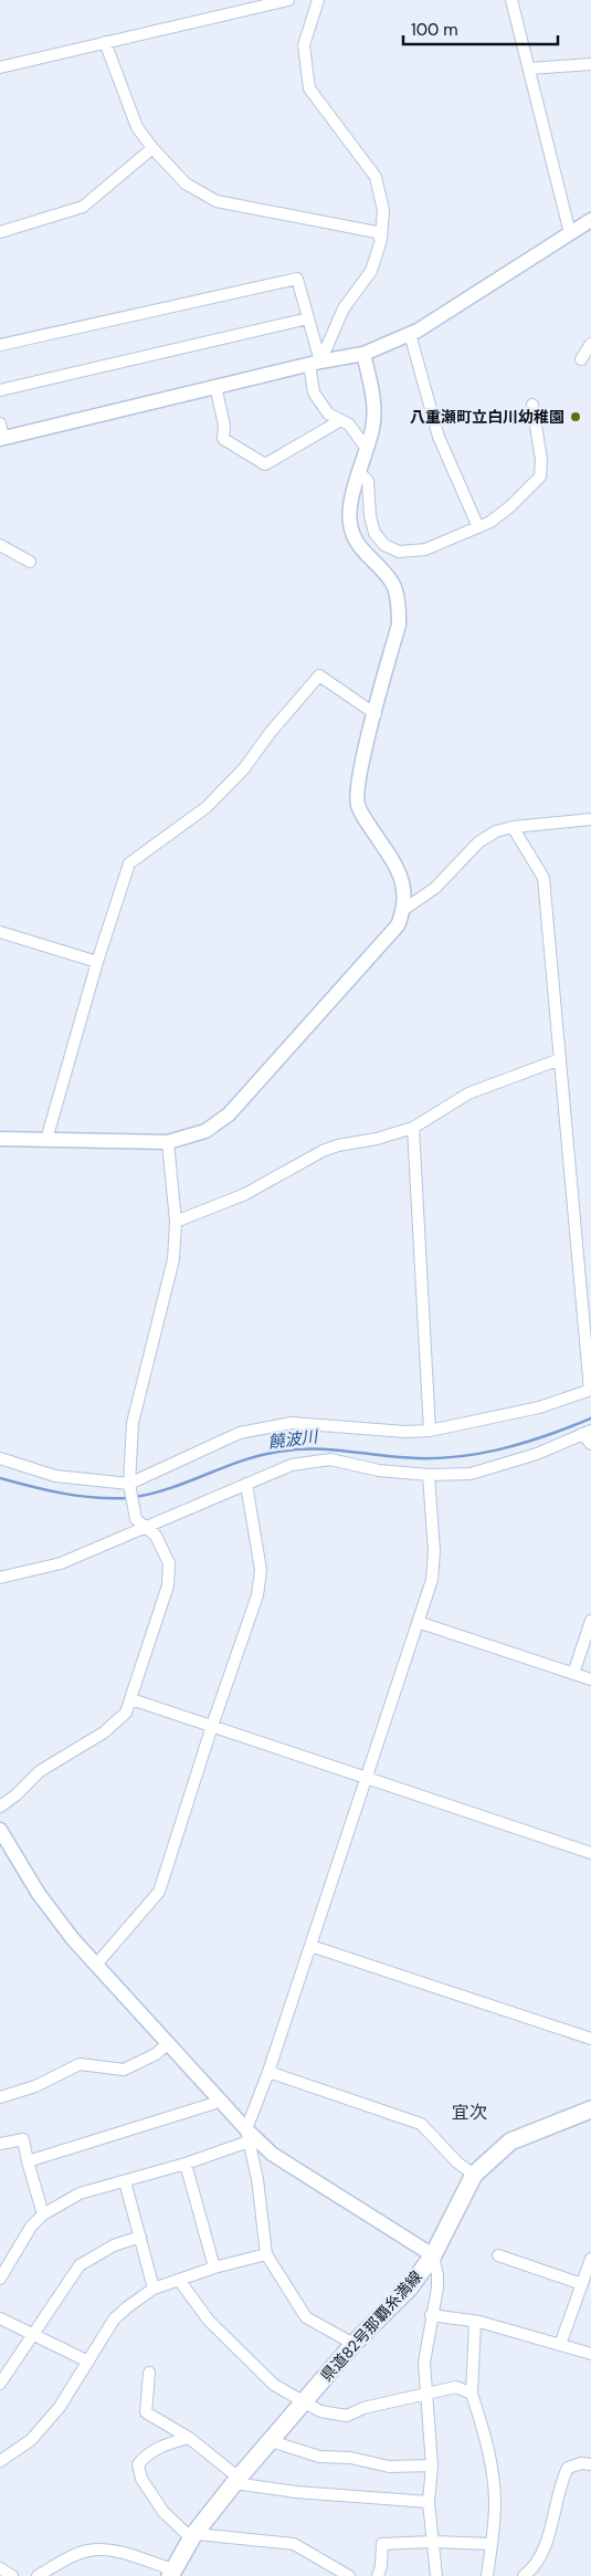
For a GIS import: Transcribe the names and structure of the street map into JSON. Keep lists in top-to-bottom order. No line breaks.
{"streets":{"main road":["県道82号那覇糸満線"]},"districts":["宜次"],"water":["饒波川"],"places":["八重瀬町立白川幼稚園"],"scale_bar":"100 m"}
